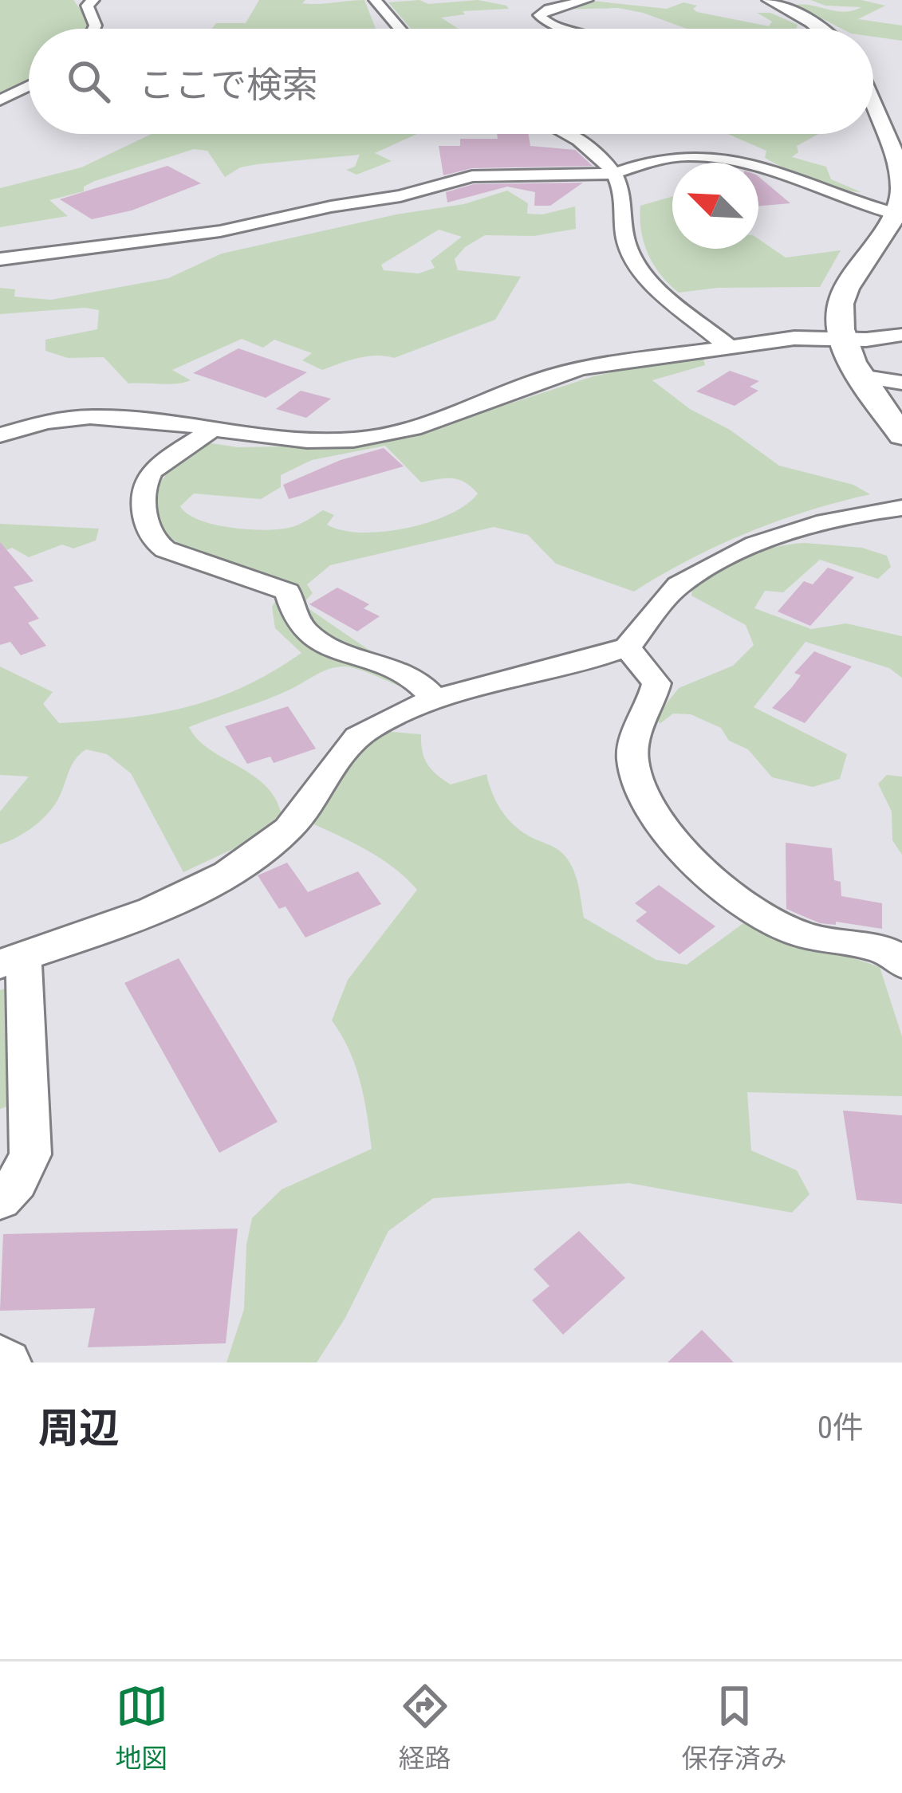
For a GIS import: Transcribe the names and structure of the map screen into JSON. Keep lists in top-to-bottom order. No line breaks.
{"north":"top left","page":{"search":"ここで検索","heading":["周辺","0件"],"nav":["地図","経路","保存済み"]}}
